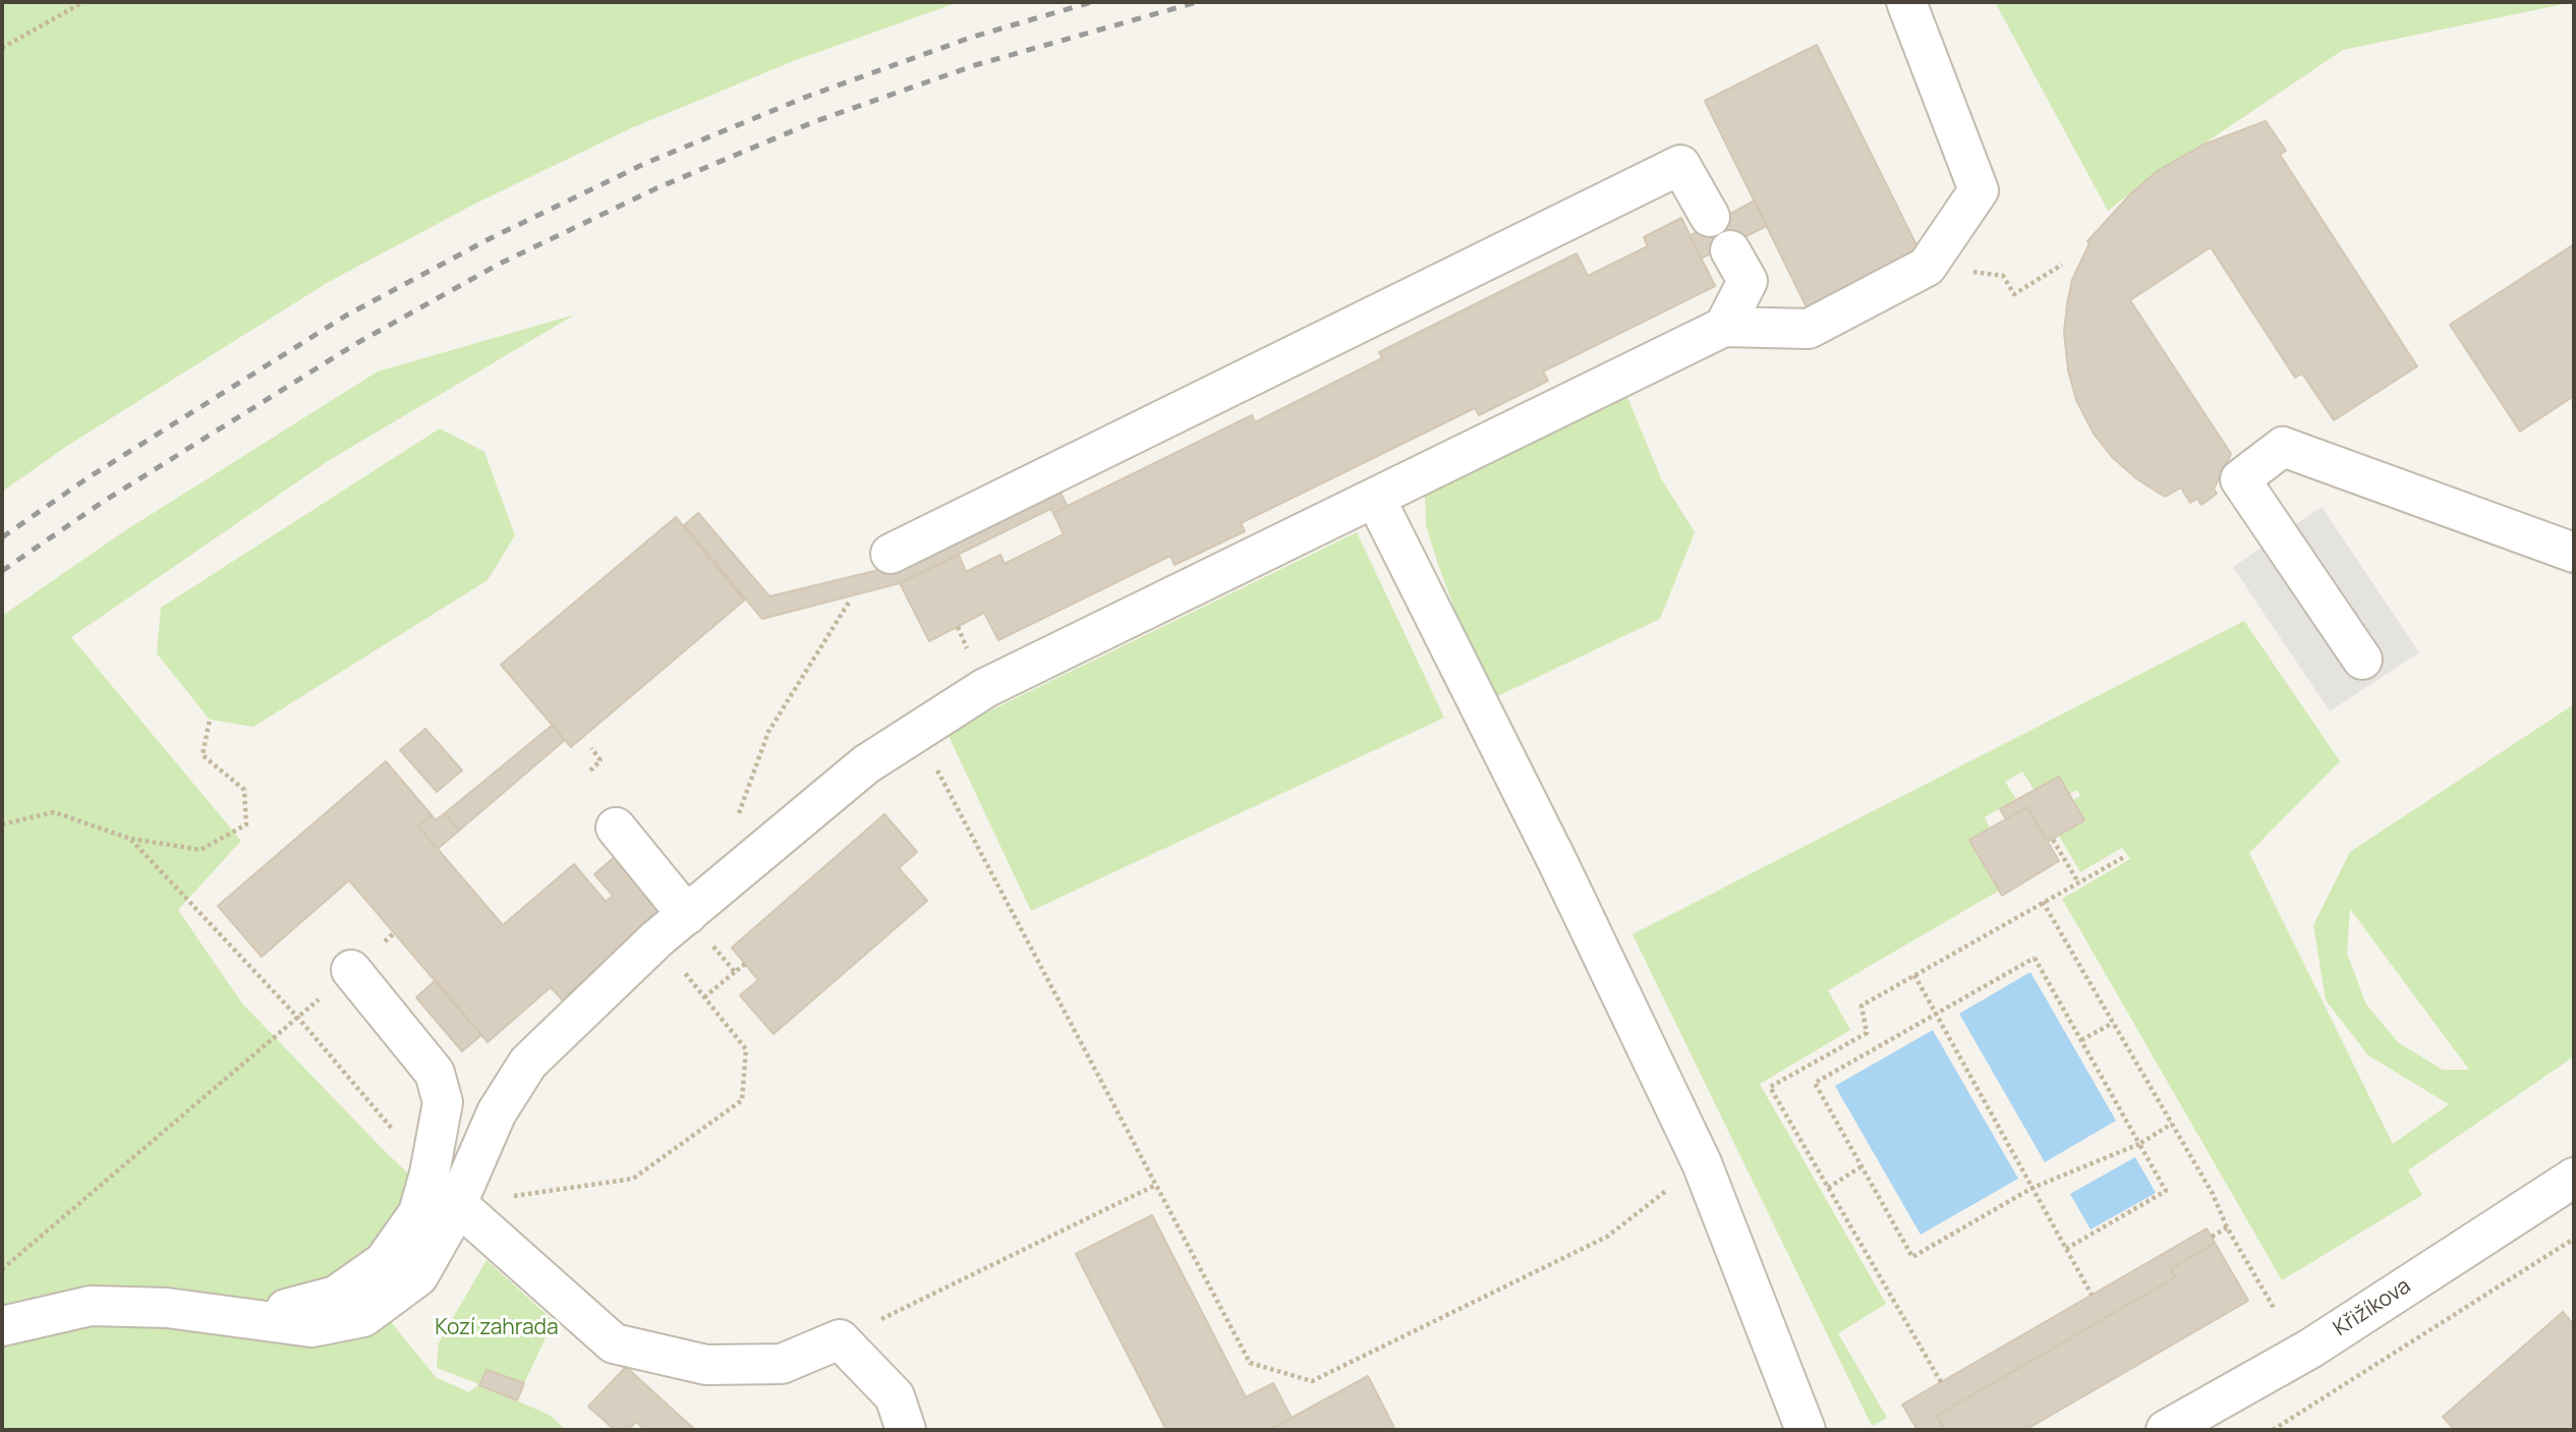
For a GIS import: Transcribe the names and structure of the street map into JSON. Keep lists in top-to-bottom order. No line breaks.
{"streets":{"street":["Křižíkova"]},"parks":["Kozí zahrada"]}
